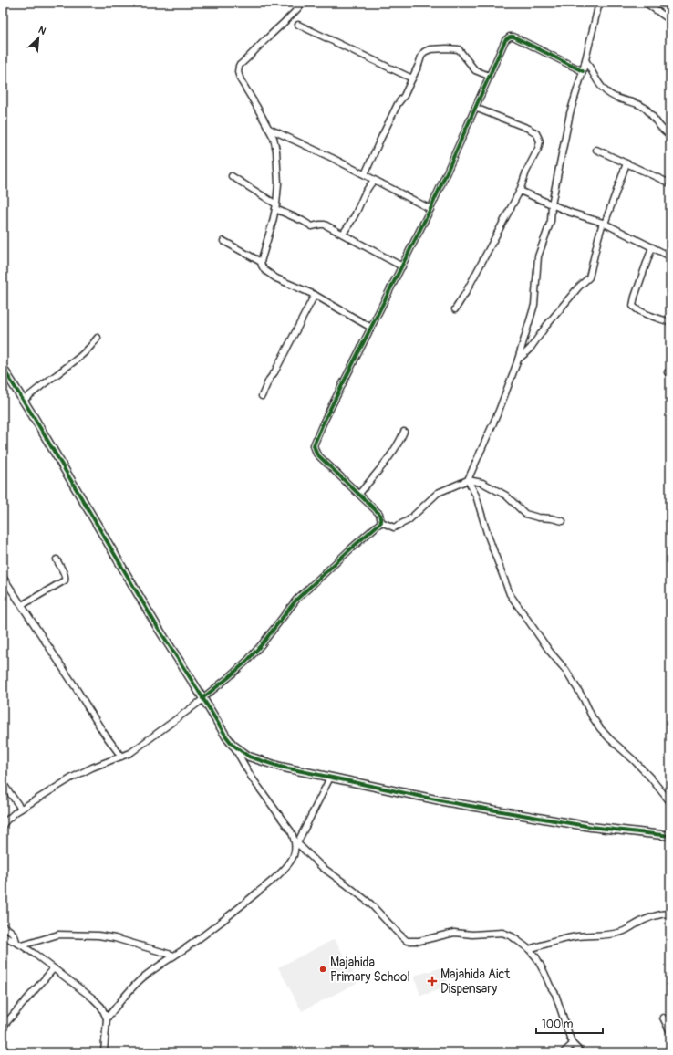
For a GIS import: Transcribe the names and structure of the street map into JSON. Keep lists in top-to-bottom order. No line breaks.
{"places":{"other":["Majahida Primary School"],"health":["Majahida Aict Dispensary"]},"scale_bar":"100 m","north":"top right"}
